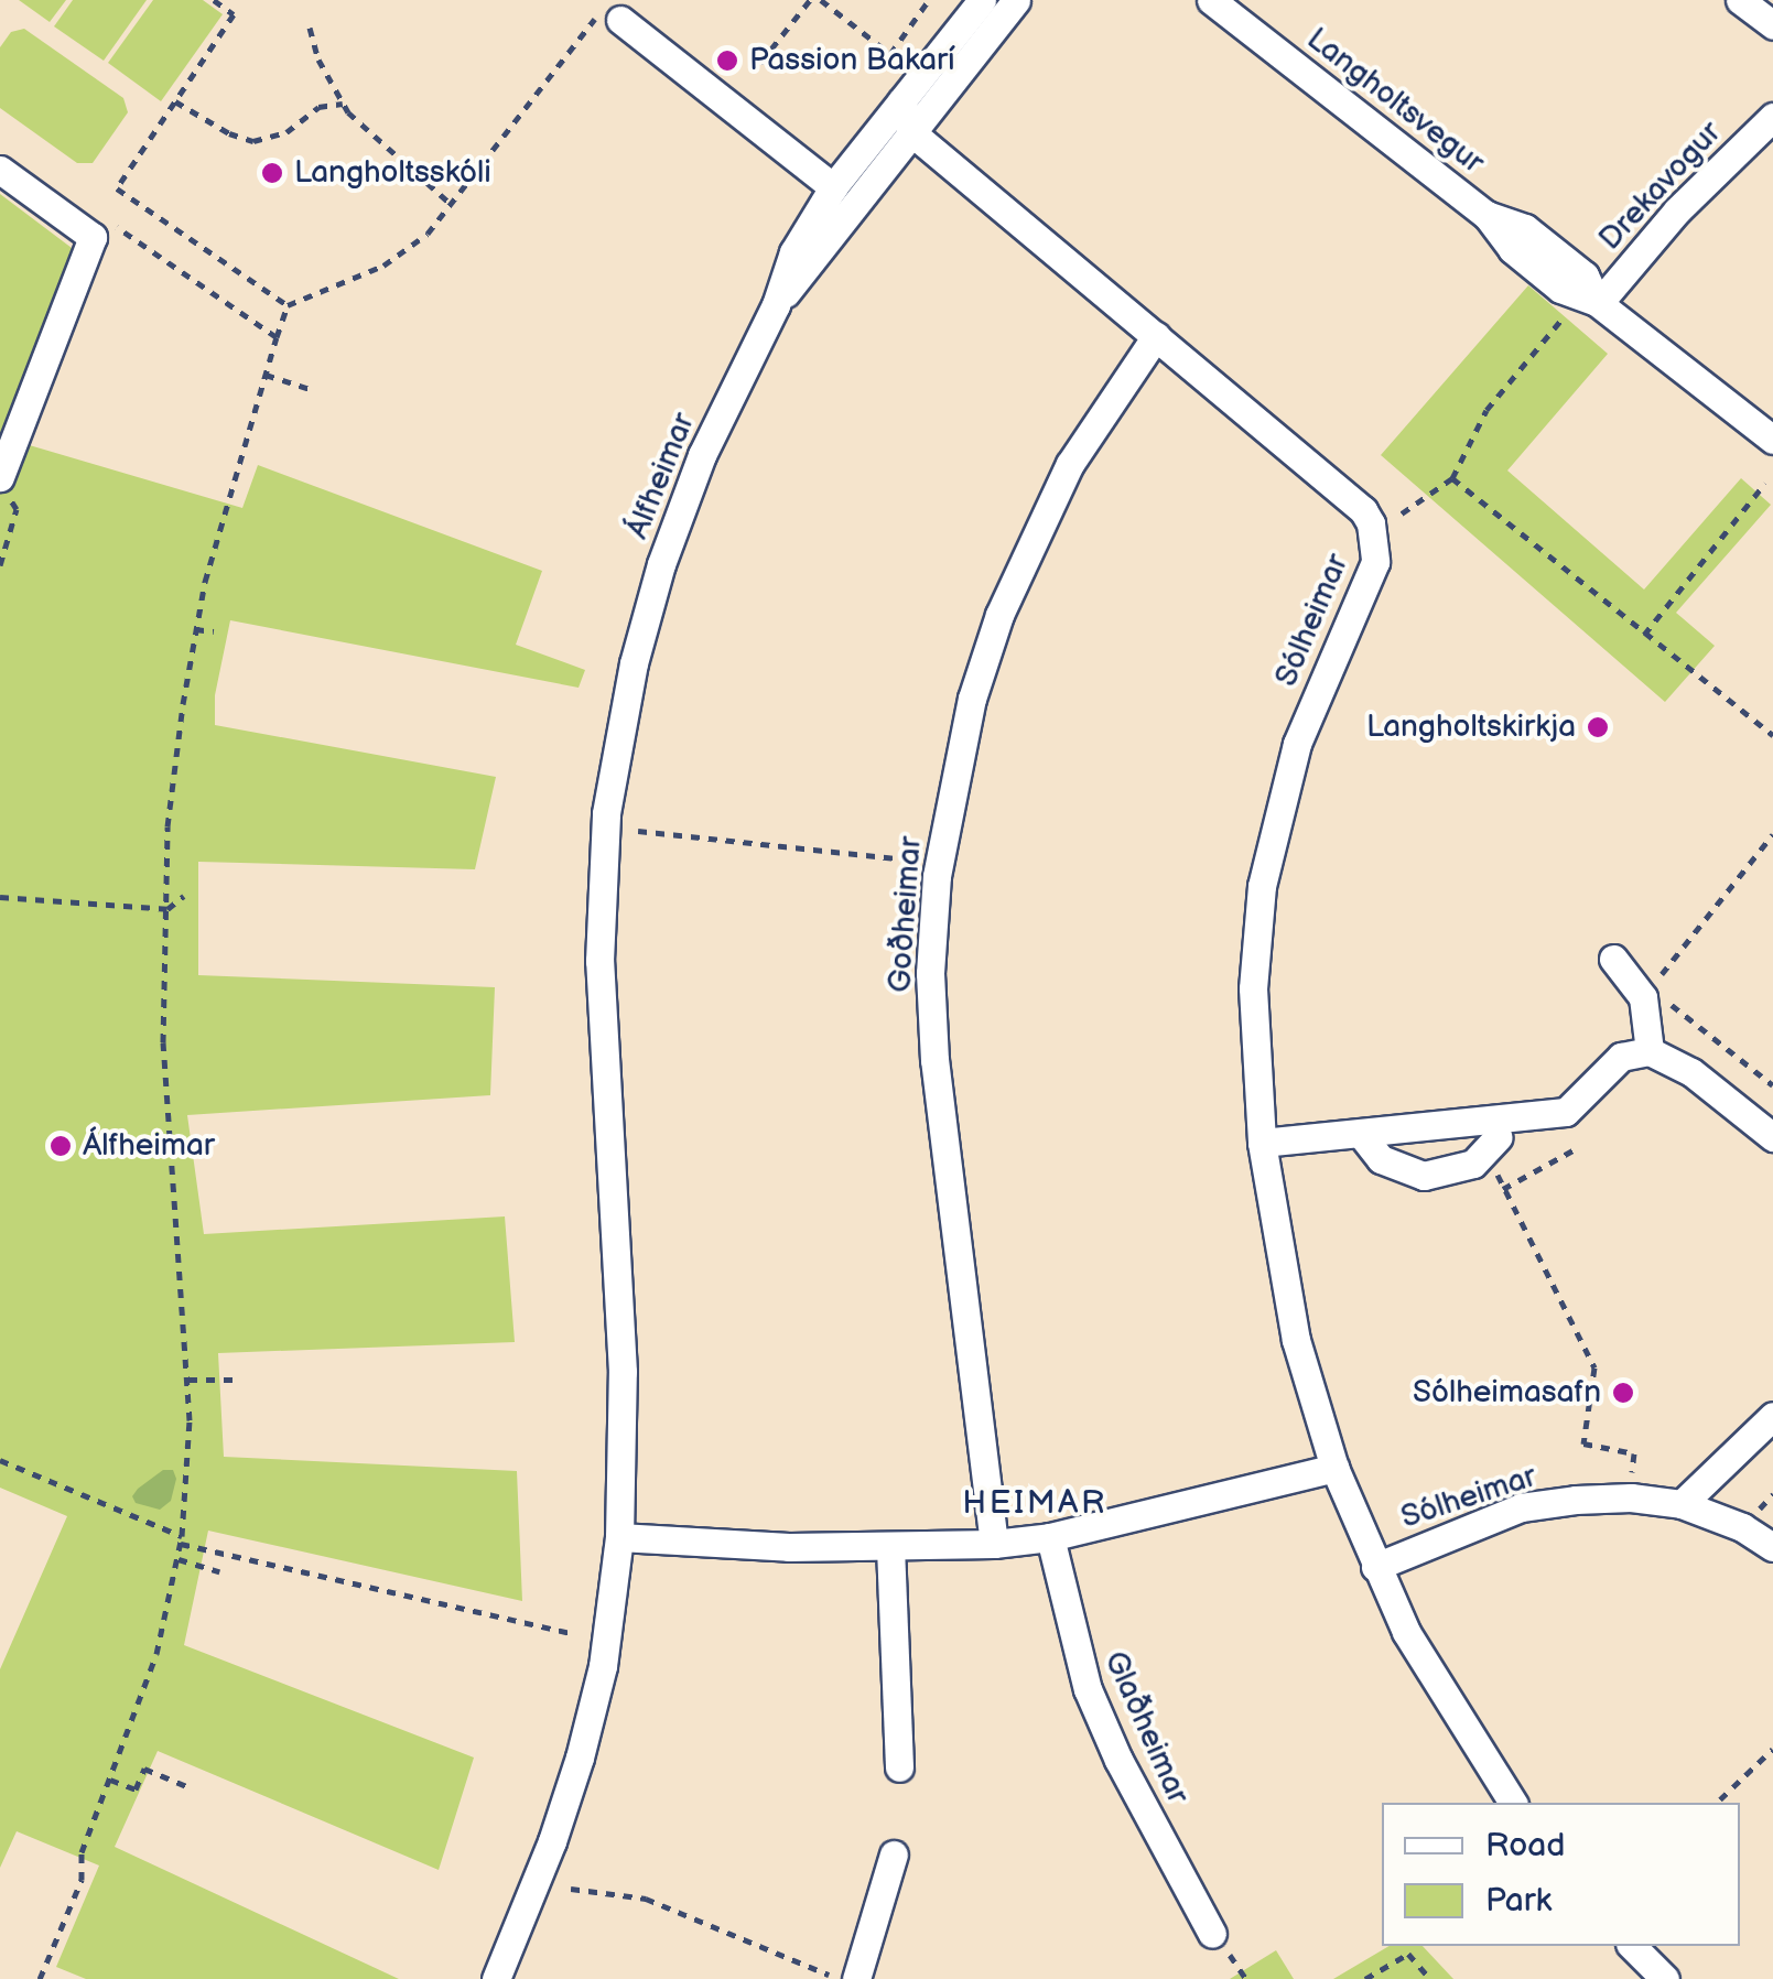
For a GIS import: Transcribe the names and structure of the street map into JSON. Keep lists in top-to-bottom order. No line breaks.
{"streets":{"street":["Langholtsvegur","Drekavogur","Álfheimar","Sólheimar","Goðheimar","Glaðheimar"]},"crossings":[["Langholtsvegur","Drekavogur"],["Álfheimar","Sólheimar"],["Sólheimar","Goðheimar"]],"districts":["HEIMAR"],"places":["Passion Bakarí","Langholtsskóli","Langholtskirkja","Álfheimar","Sólheimasafn"],"legend":["Road","Park"]}
